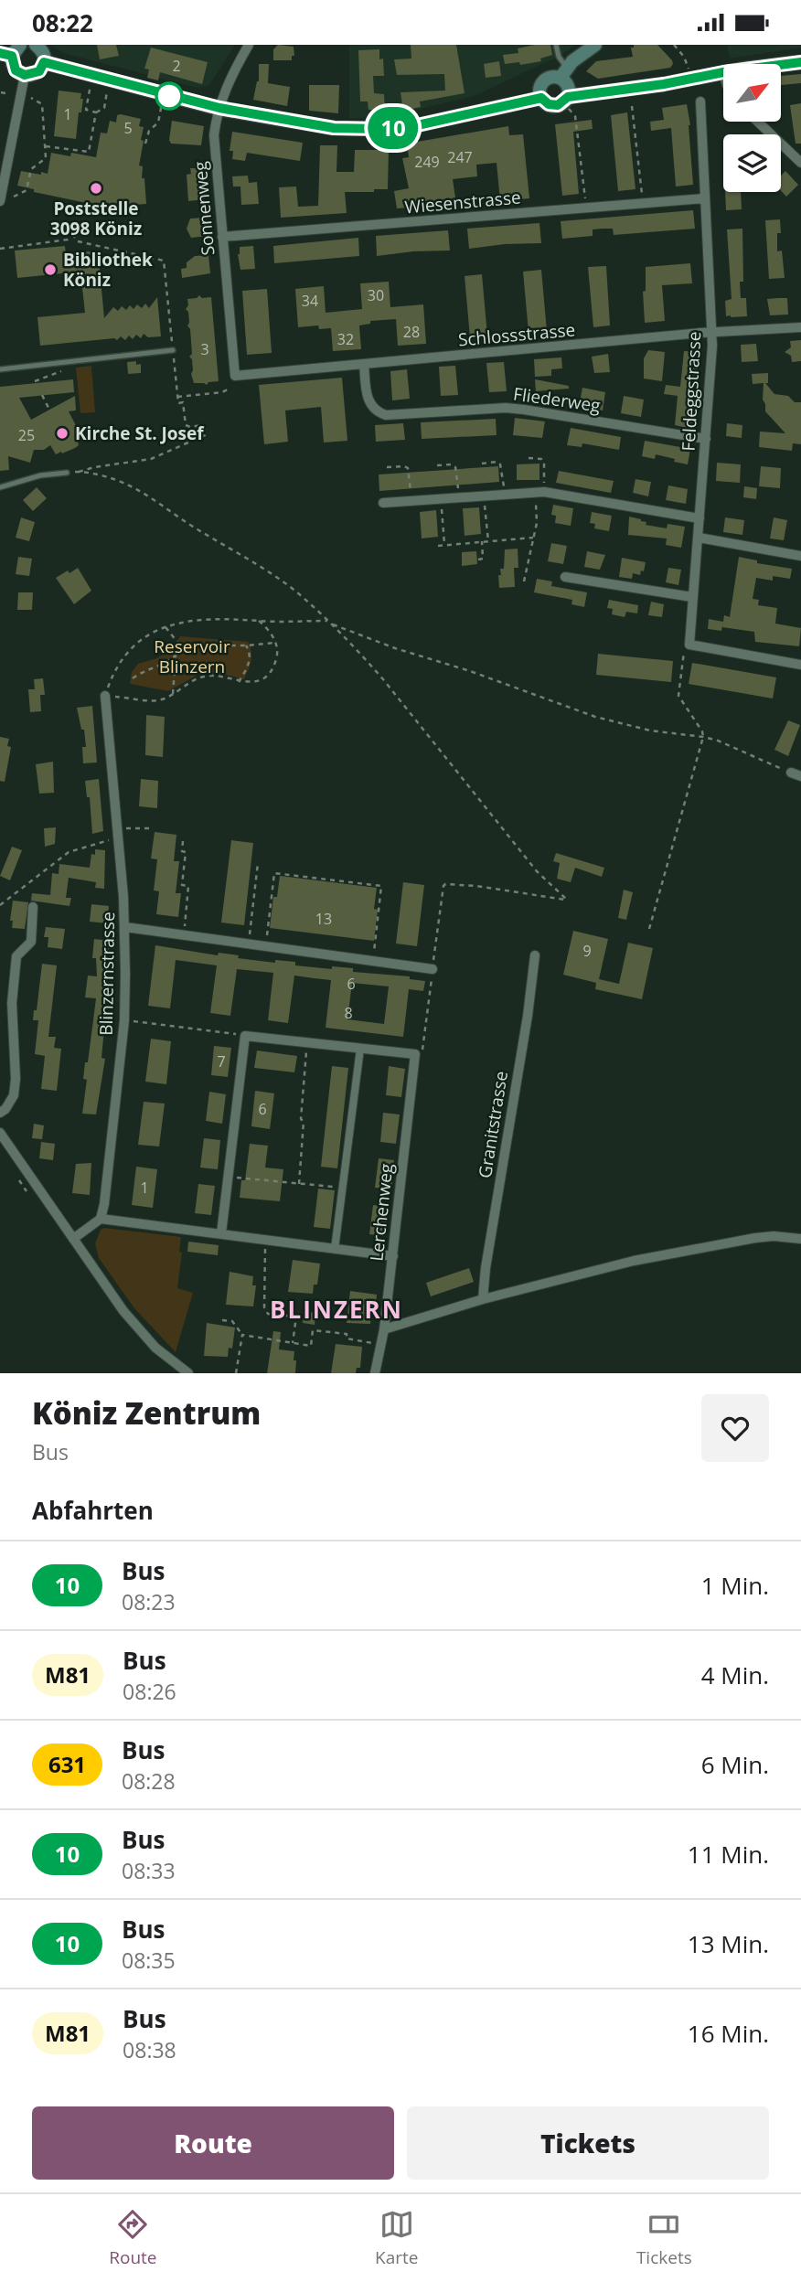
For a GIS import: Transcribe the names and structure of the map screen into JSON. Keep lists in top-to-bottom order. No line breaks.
{"streets":{"street":["Wiesenstrasse","Sonnenweg","Schlossstrasse","Feldeggstrasse","Fliederweg","Blinzernstrasse","Granitstrasse","Lerchenweg"]},"crossings":[["Wiesenstrasse","Sonnenweg"],["Wiesenstrasse","Feldeggstrasse"],["Sonnenweg","Schlossstrasse"],["Schlossstrasse","Feldeggstrasse"],["Schlossstrasse","Fliederweg"],["Feldeggstrasse","Fliederweg"]],"districts":["BLINZERN"],"parks":["Reservoir Blinzern"],"places":["Poststelle 3098 Köniz","Bibliothek Köniz","Kirche St. Josef"],"lines":["bus line 10"],"house_numbers":["2","1","5","247","249","30","34","28","32","3","25","13","9","6","8","7","6","1"],"north":"top right","page":{"status":"08:22","on_map":"10","heading":[["Köniz Zentrum","Bus"],"Abfahrten"],"list":[{"mark":"10","name":"Bus","note":"08:23","value":"1 Min."},{"mark":"M81","name":"Bus","note":"08:26","value":"4 Min."},{"mark":"631","name":"Bus","note":"08:28","value":"6 Min."},{"mark":"10","name":"Bus","note":"08:33","value":"11 Min."},{"mark":"10","name":"Bus","note":"08:35","value":"13 Min."},{"mark":"M81","name":"Bus","note":"08:38","value":"16 Min."}],"buttons":["Route","Tickets"],"tabs":["Route","Karte","Tickets"]}}
